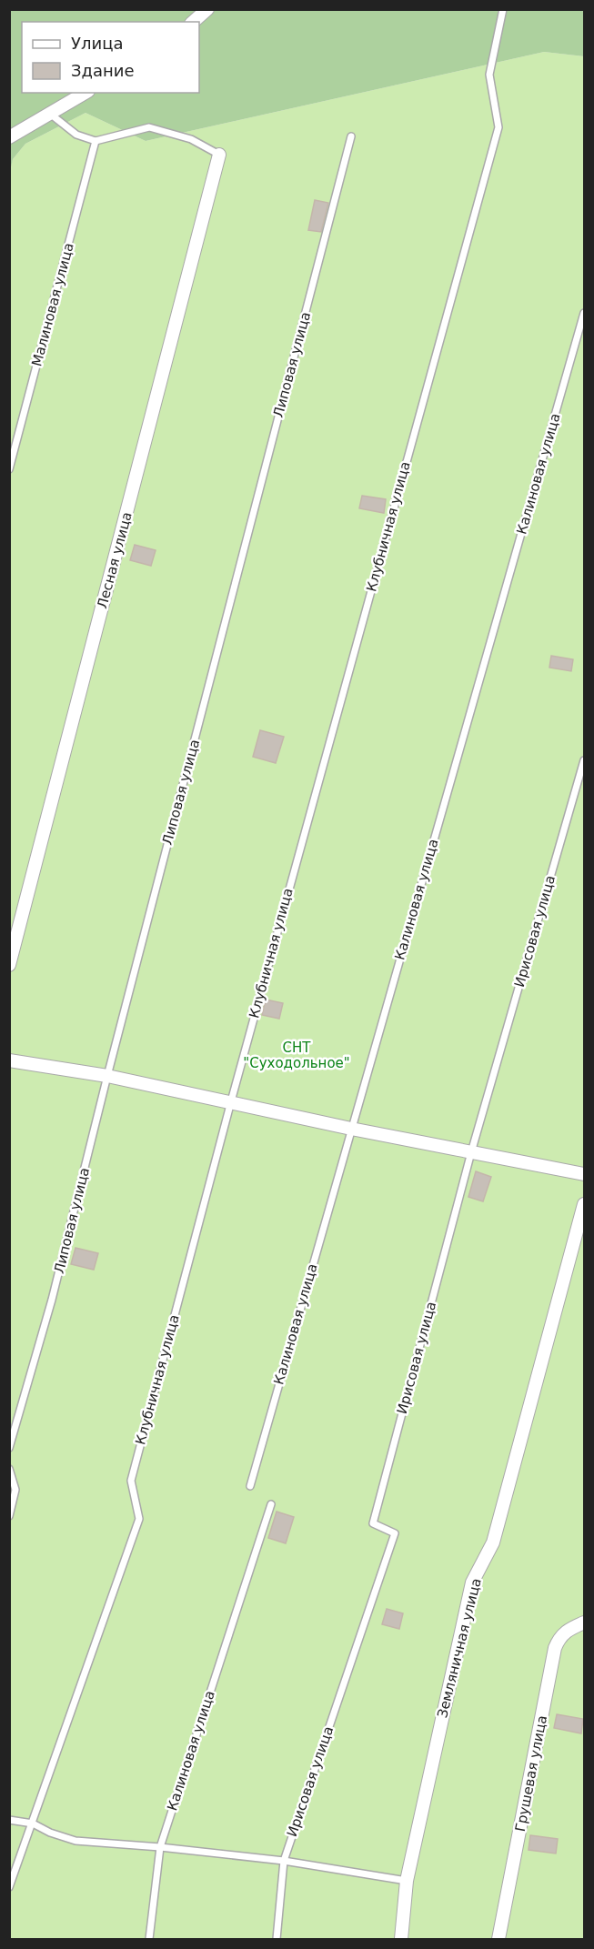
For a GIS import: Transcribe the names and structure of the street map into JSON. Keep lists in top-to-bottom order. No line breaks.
{"streets":{"street":["Лесная улица","Земляничная улица","Грушевая улица"],"lane":["Малиновая улица","Липовая улица","Калиновая улица","Клубничная улица","Ирисовая улица"]},"parks":["СНТ \"Суходольное\""],"legend":["Улица","Здание"]}
